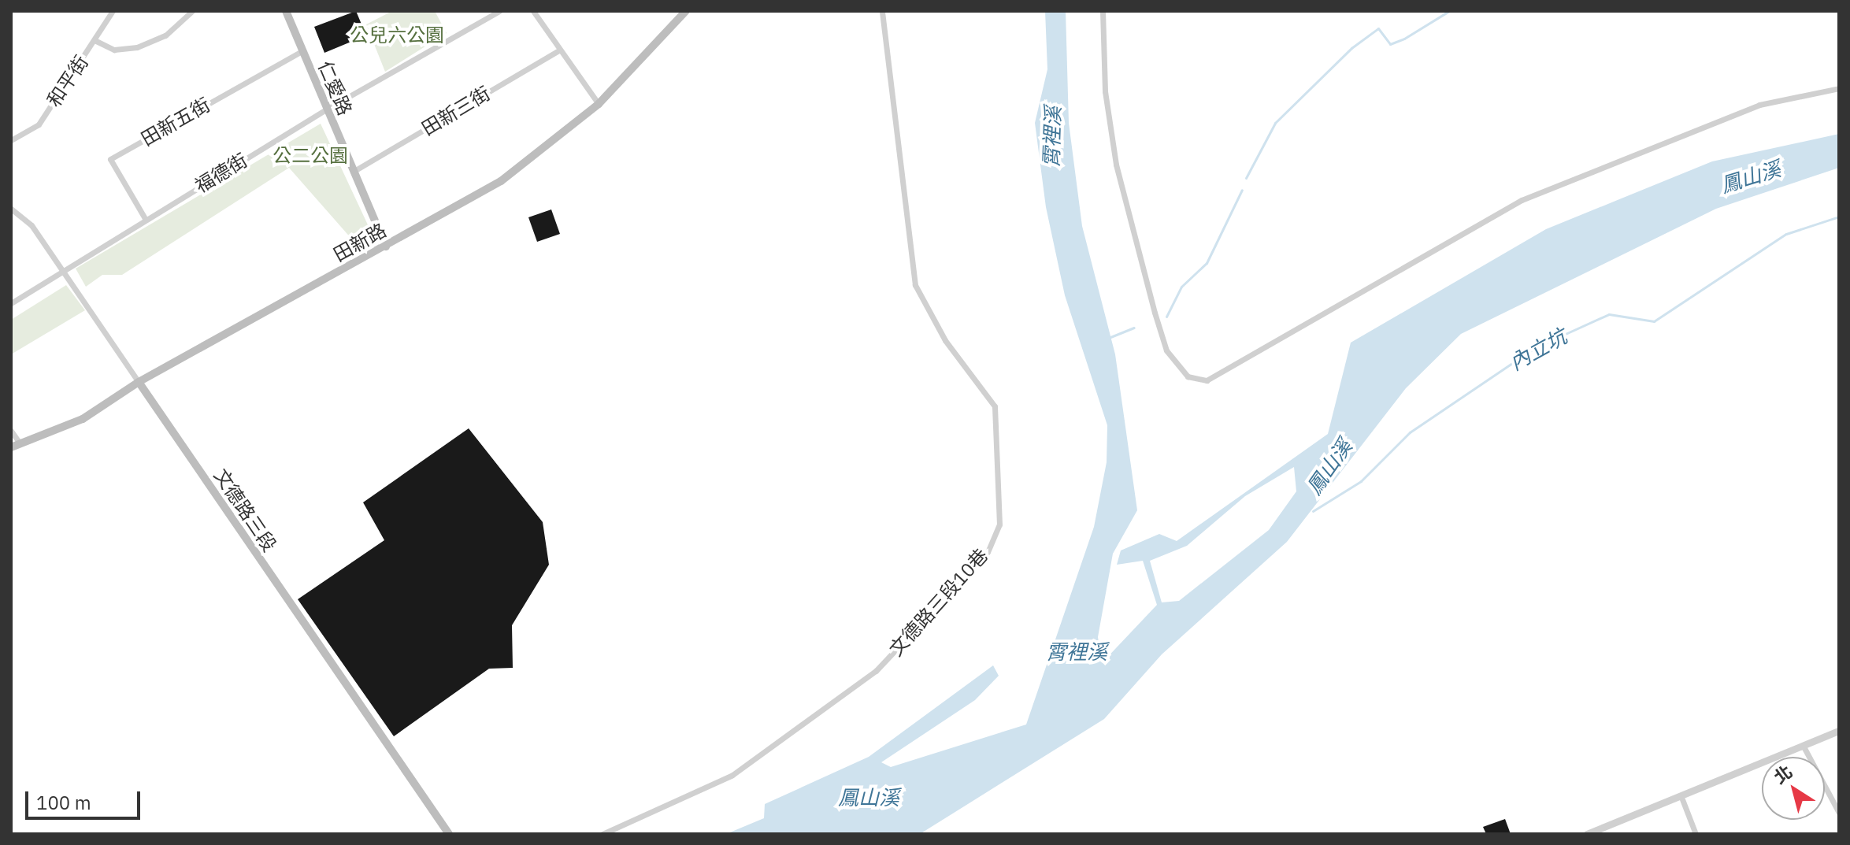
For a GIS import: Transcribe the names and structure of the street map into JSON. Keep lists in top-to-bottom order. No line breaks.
{"streets":{"main road":["仁愛路","田新路","文德路三段"],"street":["和平街","田新三街","田新五街","福德街","文德路三段10巷"]},"crossings":[["仁愛路","田新三街"],["仁愛路","田新五街"],["仁愛路","福德街"],["仁愛路","田新路"],["田新五街","福德街"],["福德街","文德路三段"],["田新路","文德路三段"]],"water":["霄裡溪","鳳山溪","內立坑"],"parks":["公兒六公園","公二公園"],"scale_bar":"100 m","north":"top left"}
